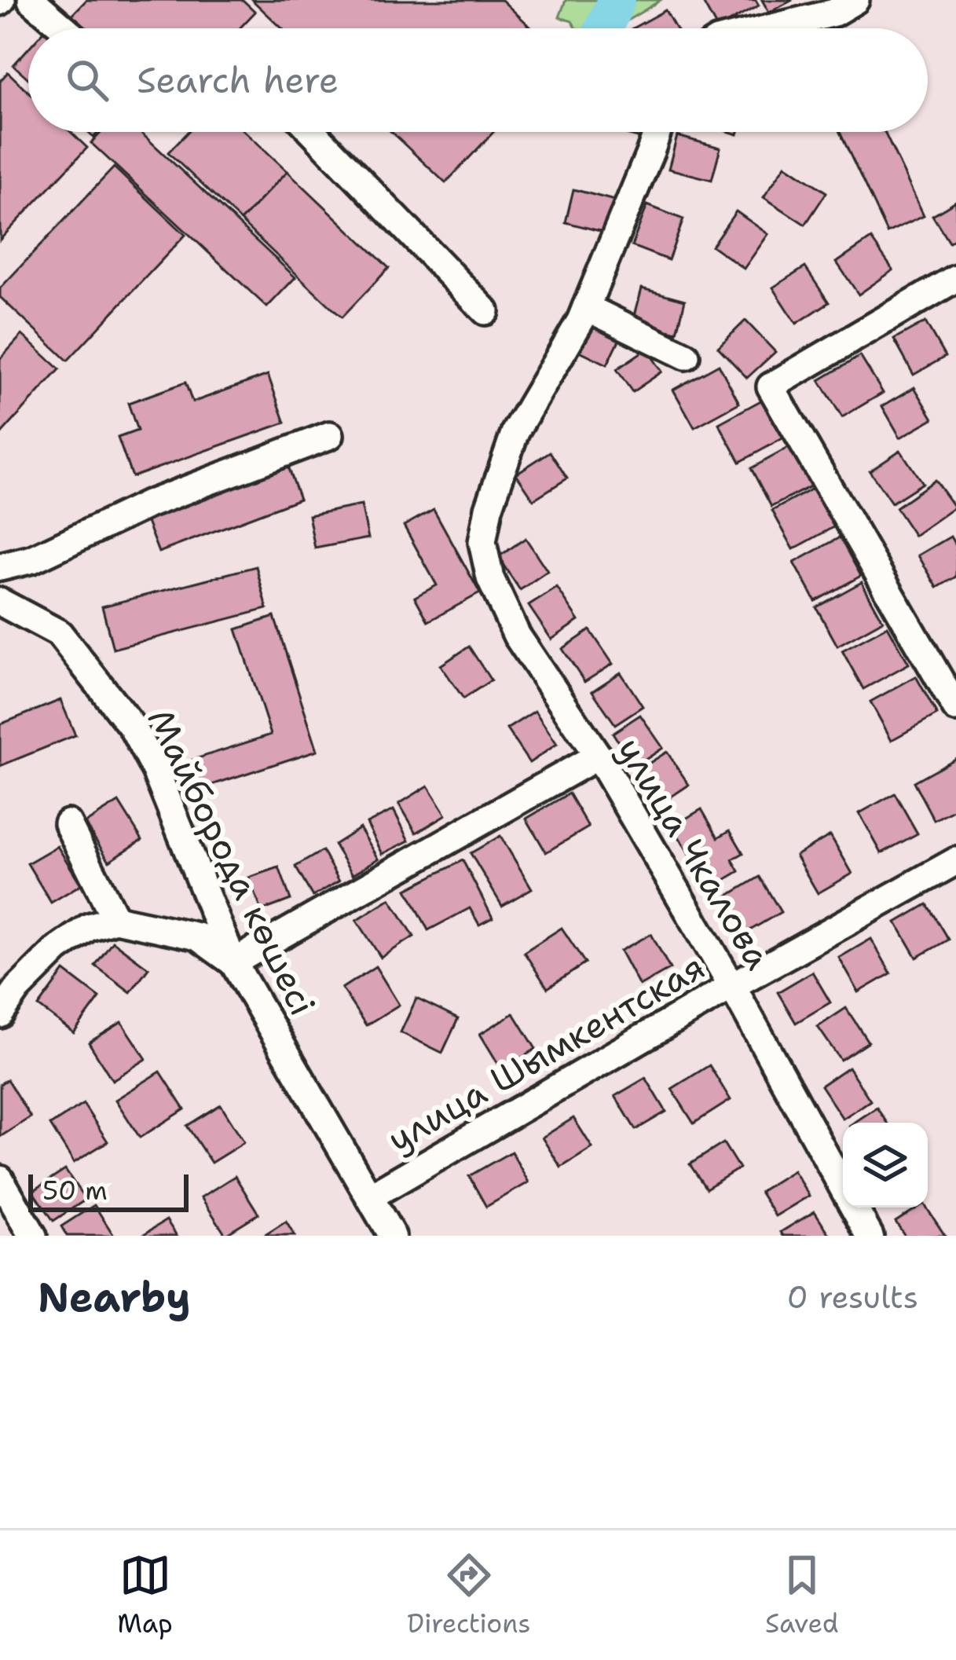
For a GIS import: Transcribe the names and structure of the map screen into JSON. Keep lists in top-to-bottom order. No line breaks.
{"streets":{"street":["улица Чкалова","Майборода көшесі","улица Шымкентская"]},"crossings":[["улица Чкалова","улица Шымкентская"],["Майборода көшесі","улица Шымкентская"]],"scale_bar":"50 m","page":{"search":"Search here","scale":"50 m","heading":["Nearby","0 results"],"nav":["Map","Directions","Saved"]}}
